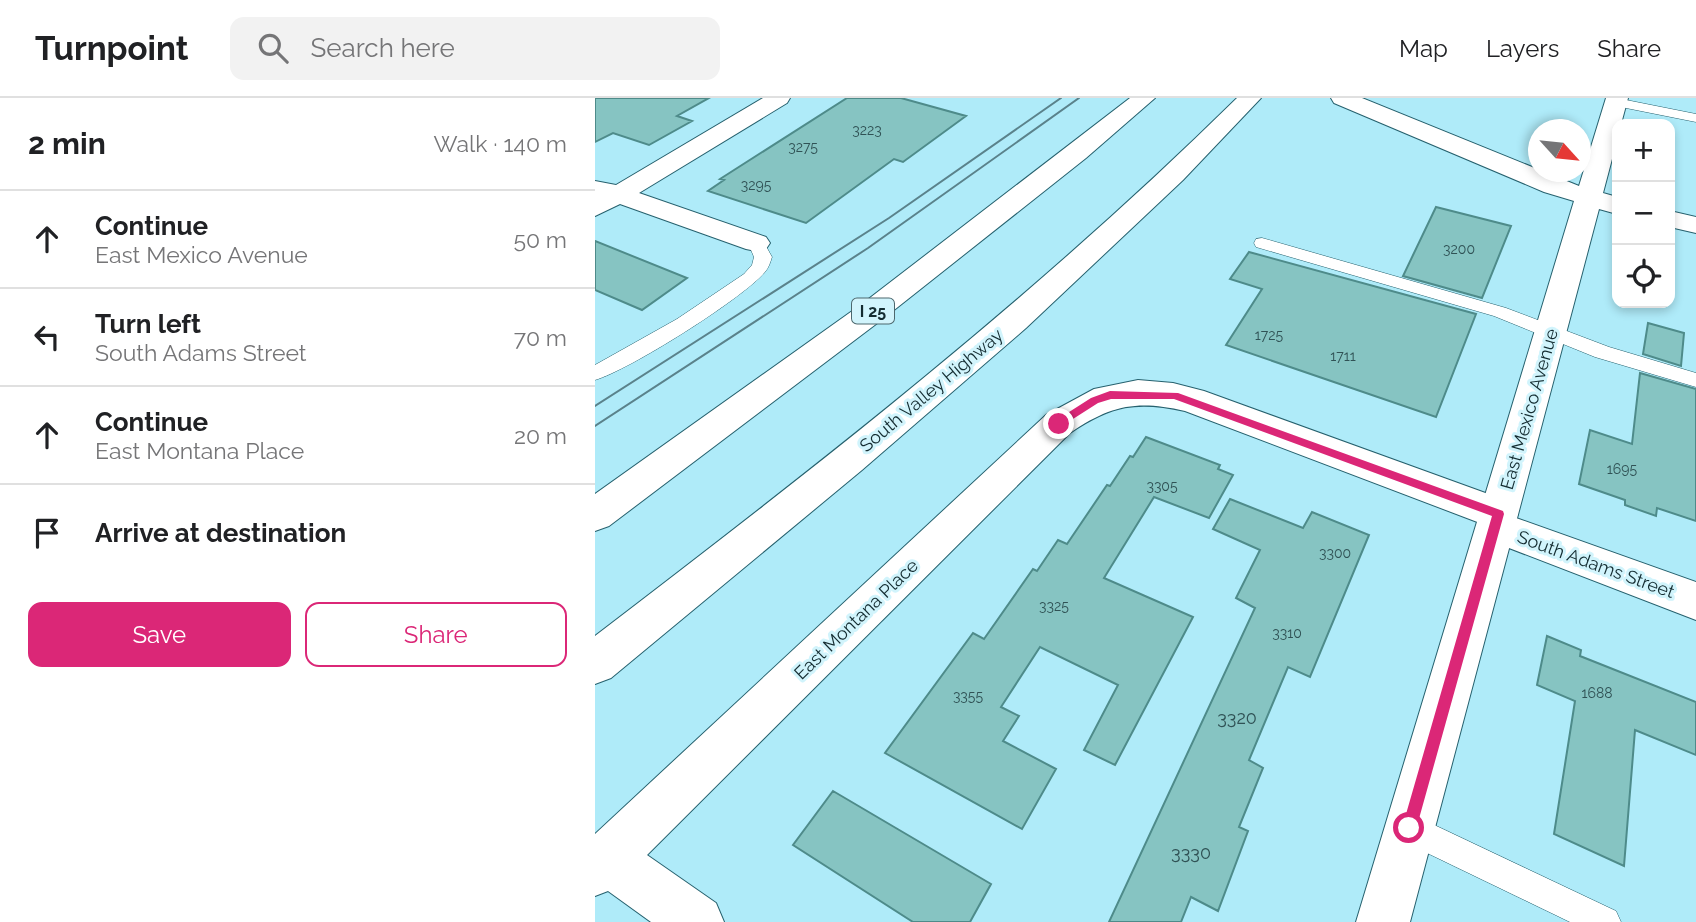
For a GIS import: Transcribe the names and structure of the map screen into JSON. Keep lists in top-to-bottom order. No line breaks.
{"streets":{"main road":["I 25","South Valley Highway","East Mexico Avenue","South Adams Street","East Montana Place"]},"crossings":[["East Mexico Avenue","South Adams Street"],["South Adams Street","East Montana Place"]],"house_numbers":["3223","3275","3295","3200","1725","1711","1695","3305","3300","3325","3310","1688","3355","3320","3330"],"north":"bottom right","page":{"header":"Turnpoint","search":"Search here","nav":["Map","Layers","Share"],"heading":["2 min","Walk · 140 m"],"map_buttons":["+","−"],"list":[["Continue","East Mexico Avenue","50 m"],["Turn left","South Adams Street","70 m"],["Continue","East Montana Place","20 m"],"Arrive at destination"],"buttons":["Save","Share"]}}
